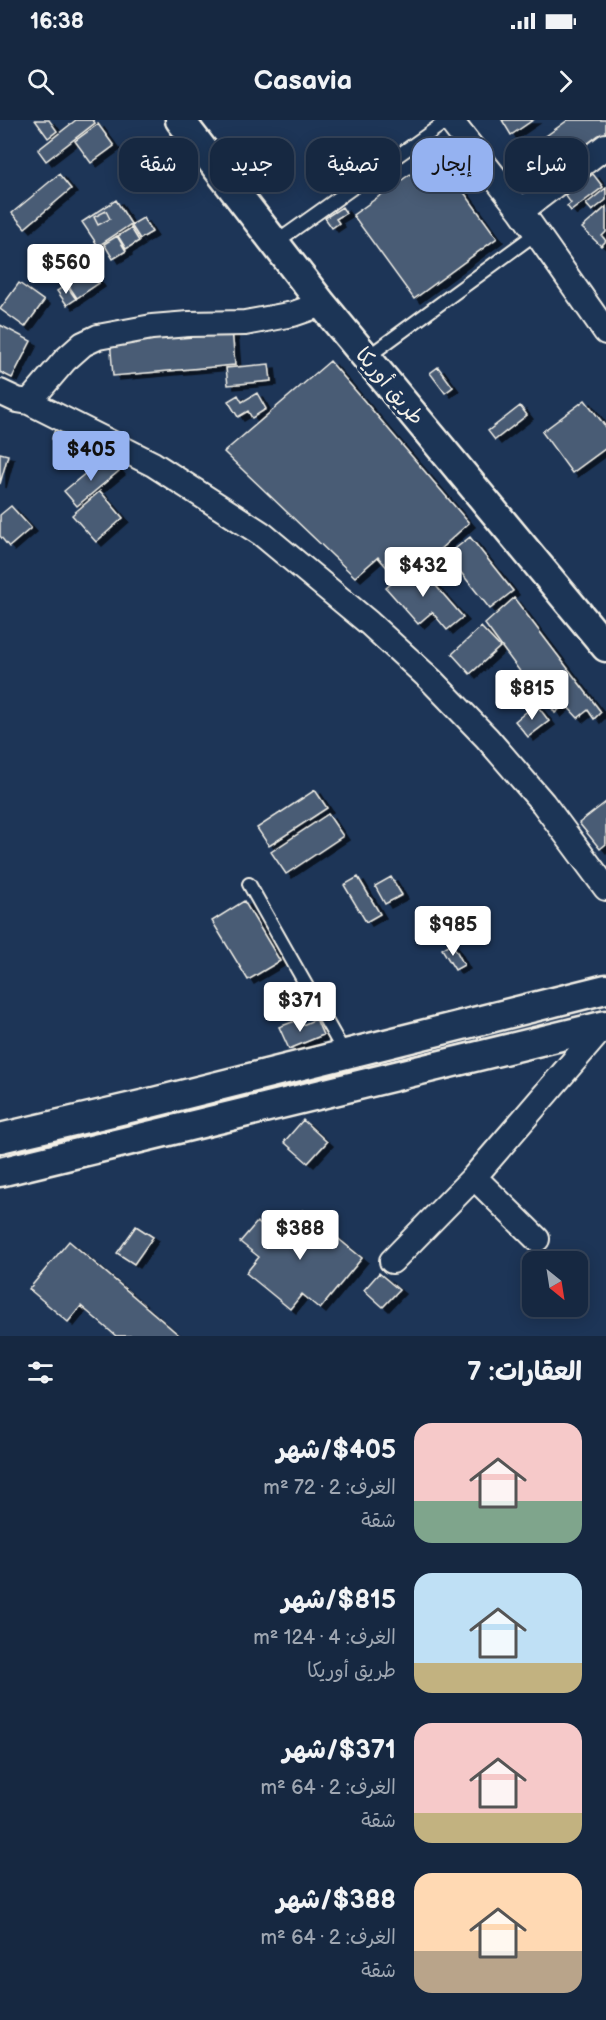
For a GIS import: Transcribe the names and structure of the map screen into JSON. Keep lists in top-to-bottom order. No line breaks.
{"streets":{"street":["طريق أوريكا"]},"north":"bottom right","page":{"status":"16:38","header":"Casavia","chip":["شراء","إيجار","تصفية","جديد","شقة"],"price":["$560","$405","$432","$815","$985","$371","$388"],"heading":"العقارات: 7","list":[{"name":"$405/شهر","note":"الغرف: 2 · 72 m² · شقة"},{"name":"$815/شهر","note":"الغرف: 4 · 124 m² · طريق أوريكا"},{"name":"$371/شهر","note":"الغرف: 2 · 64 m² · شقة"},{"name":"$388/شهر","note":"الغرف: 2 · 64 m² · شقة"}]}}
